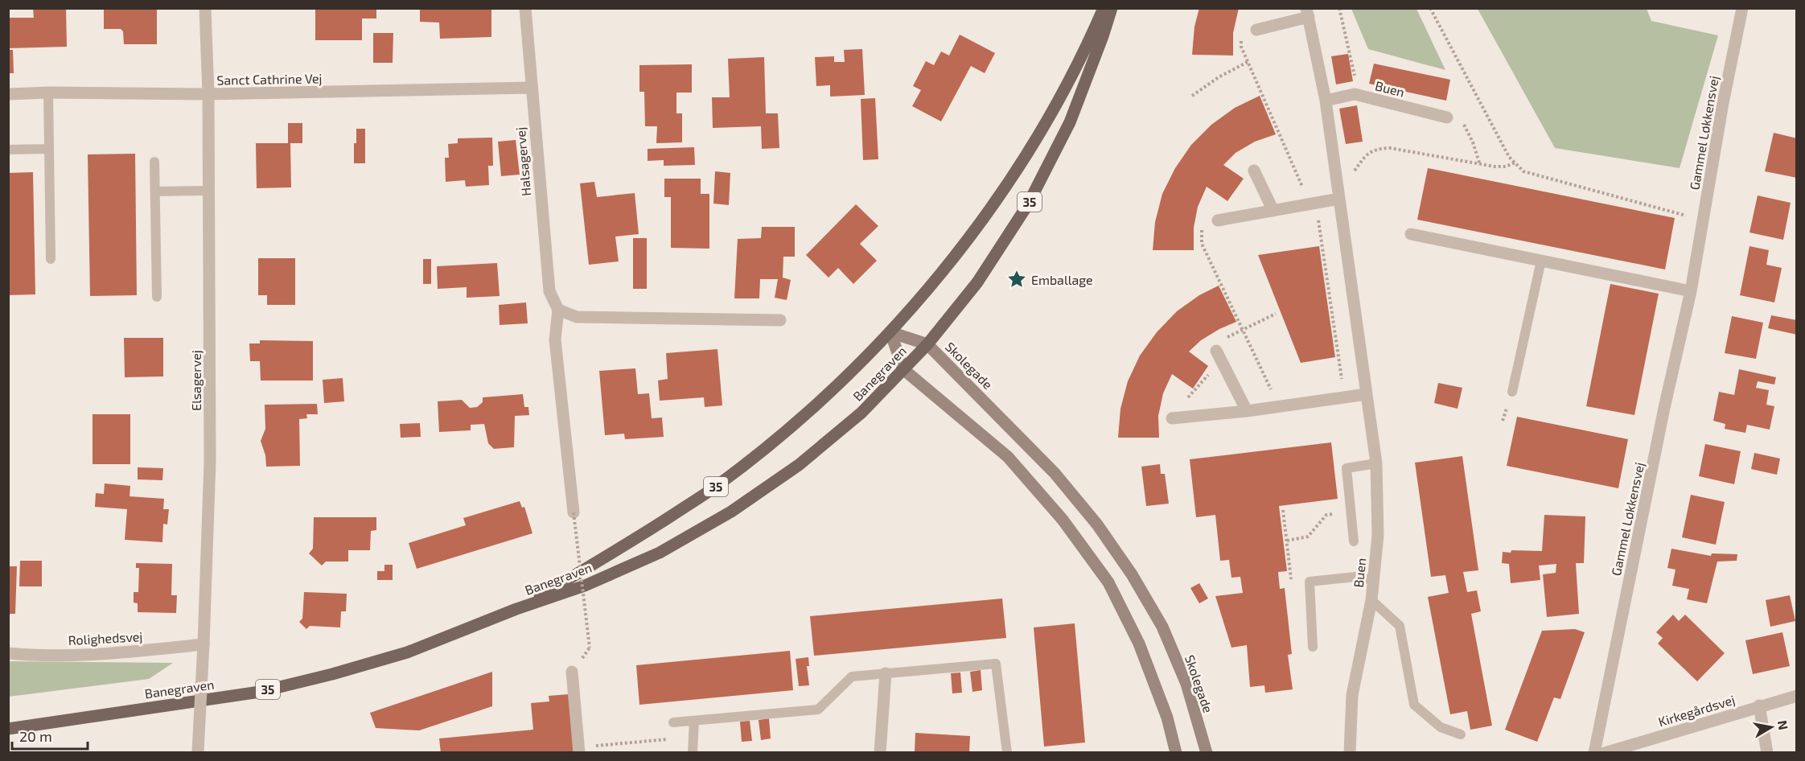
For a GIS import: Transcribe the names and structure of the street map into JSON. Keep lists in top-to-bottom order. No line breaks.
{"streets":{"main road":["35","Banegraven"],"street":["Sanct Cathrine Vej","Buen","Gammel Løkkensvej","Halsagervej","Skolegade","Elsagervej","Rolighedsvej","Kirkegårdsvej"]},"crossings":[["Sanct Cathrine Vej","Halsagervej"],["Sanct Cathrine Vej","Elsagervej"],["Skolegade","Banegraven"],["Elsagervej","Rolighedsvej"]],"places":{"place":["Emballage"]},"scale_bar":"20 m","north":"right"}
